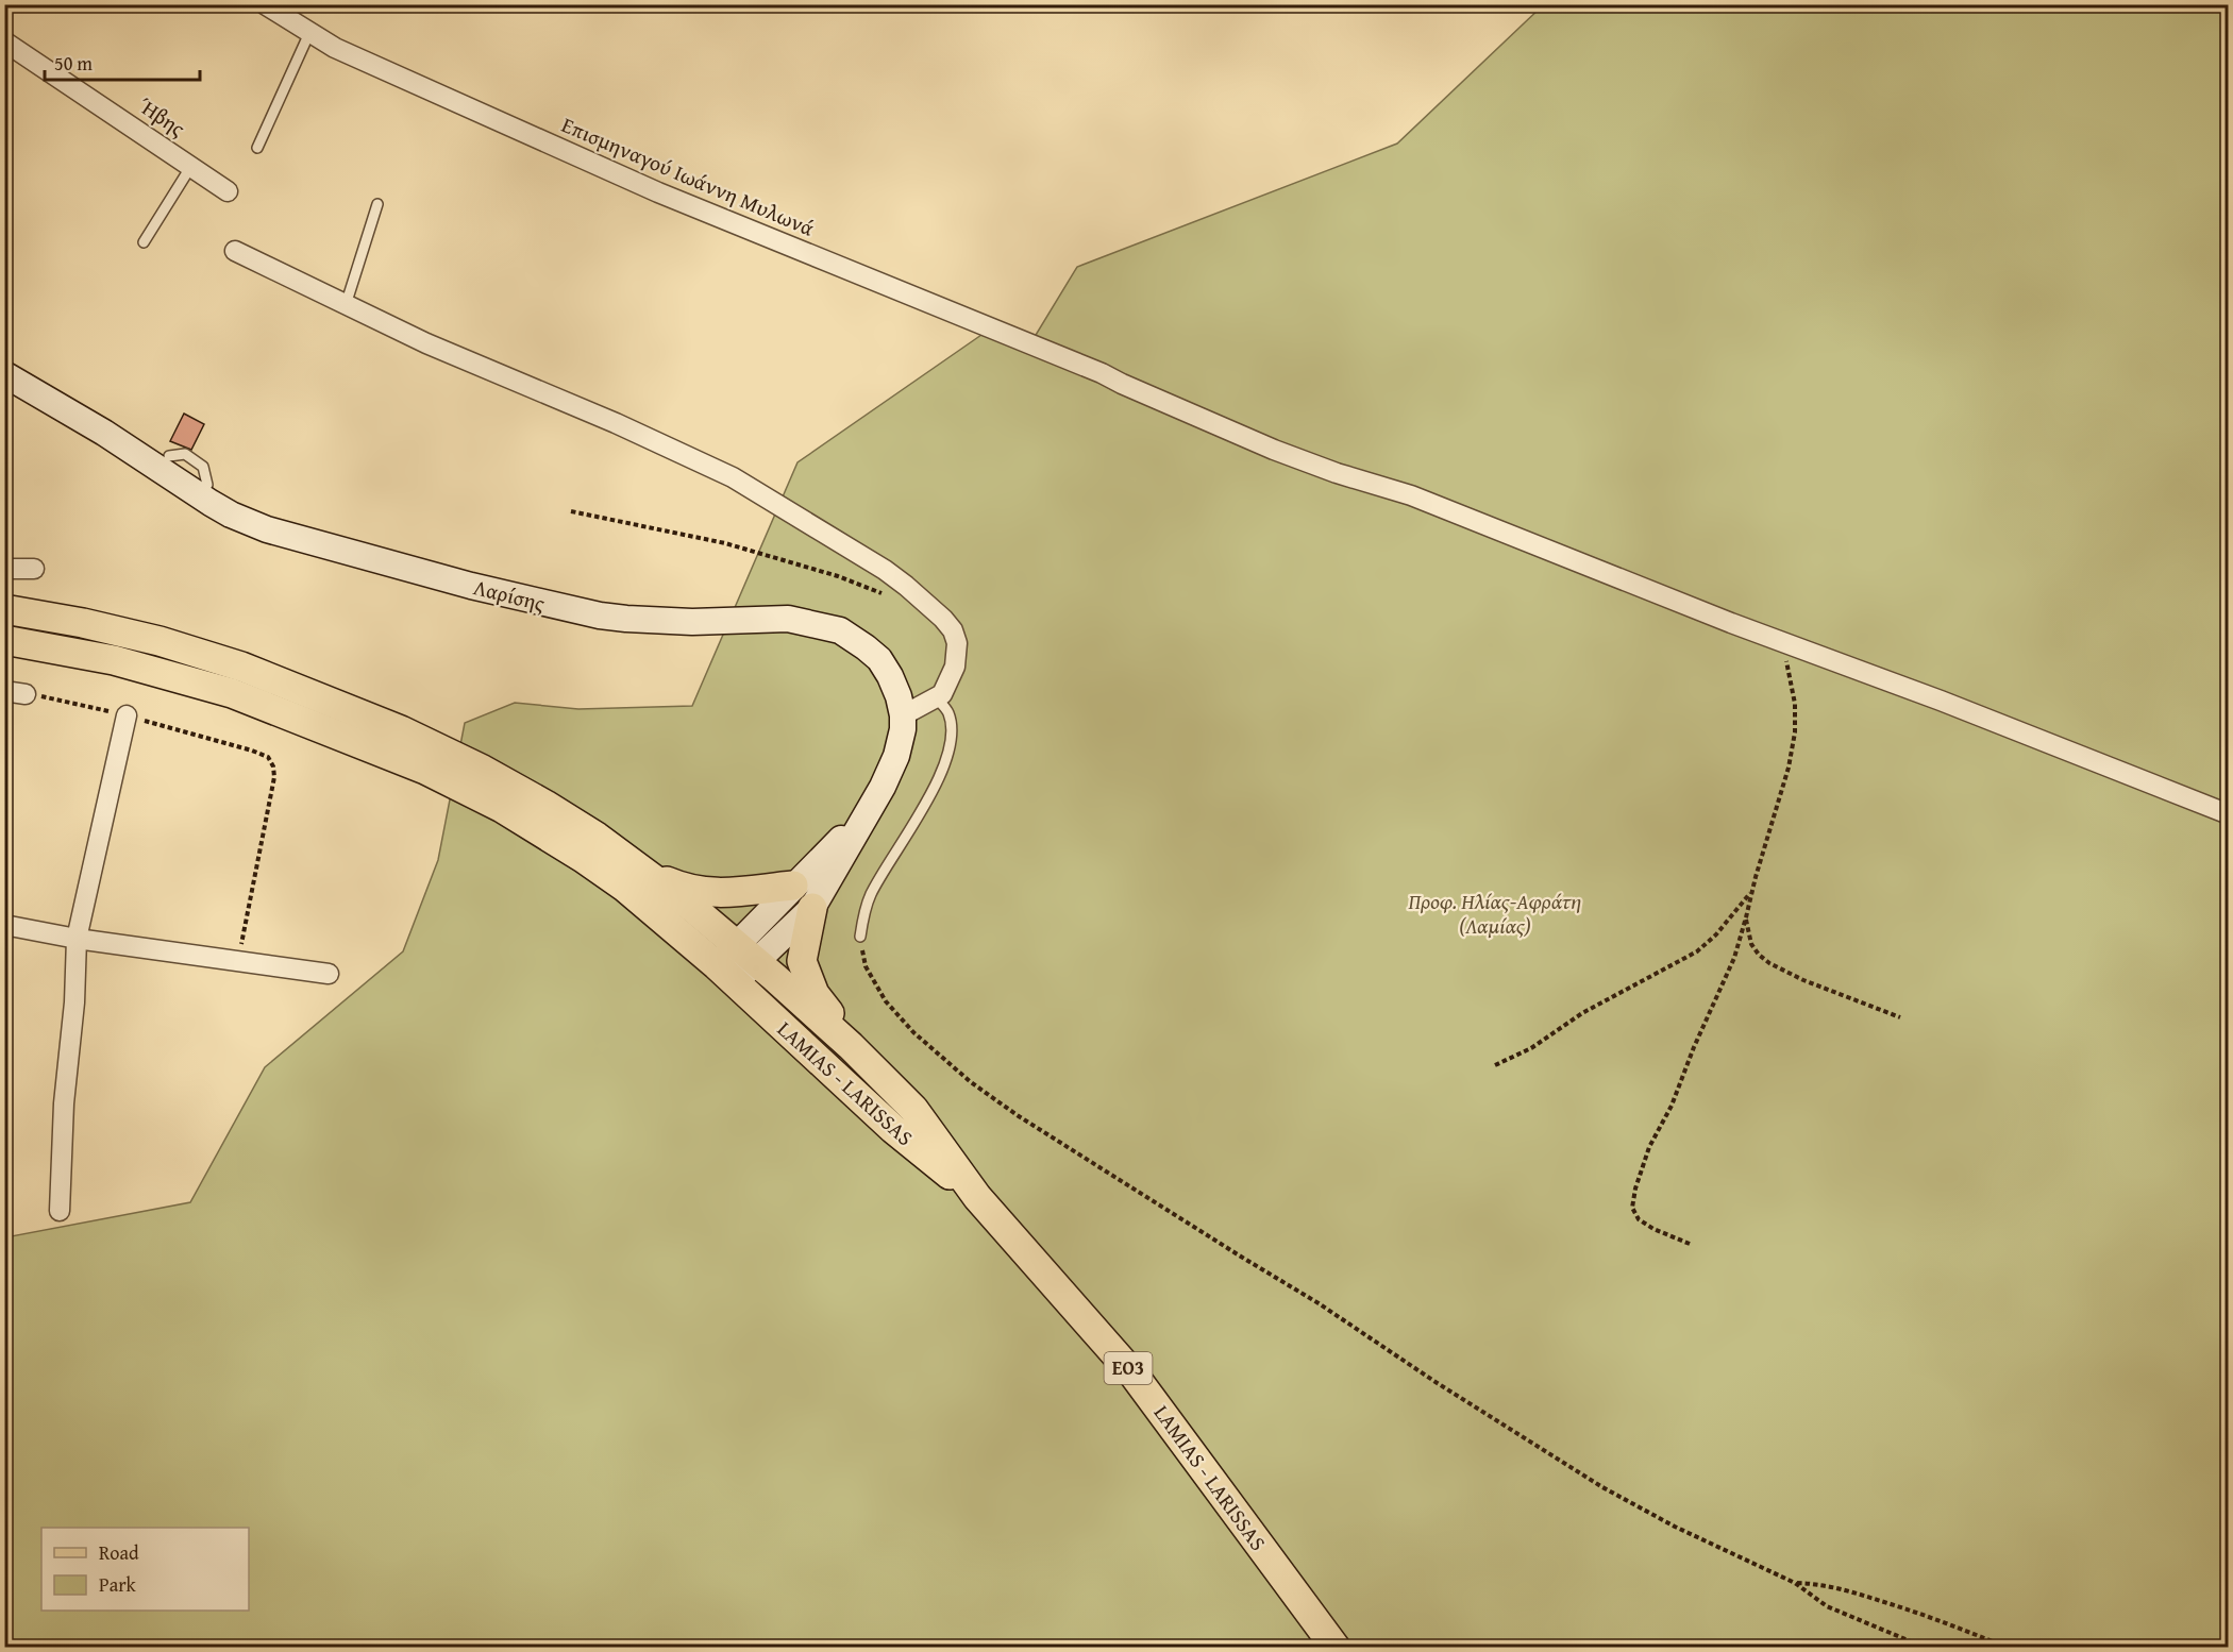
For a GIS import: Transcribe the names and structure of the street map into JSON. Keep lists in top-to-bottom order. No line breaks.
{"streets":{"main road":["Λαρίσης","LAMIAS - LARISSAS","ΕΟ3"],"street":["Ήβης","Επισμηναγού Ιωάννη Μυλωνά"]},"crossings":[["Λαρίσης","LAMIAS - LARISSAS"],["Λαρίσης","ΕΟ3"],["LAMIAS - LARISSAS","ΕΟ3"]],"parks":["Προφ. Ηλίας-Αφράτη (Λαμίας)"],"legend":["Road","Park"],"scale_bar":"50 m"}
